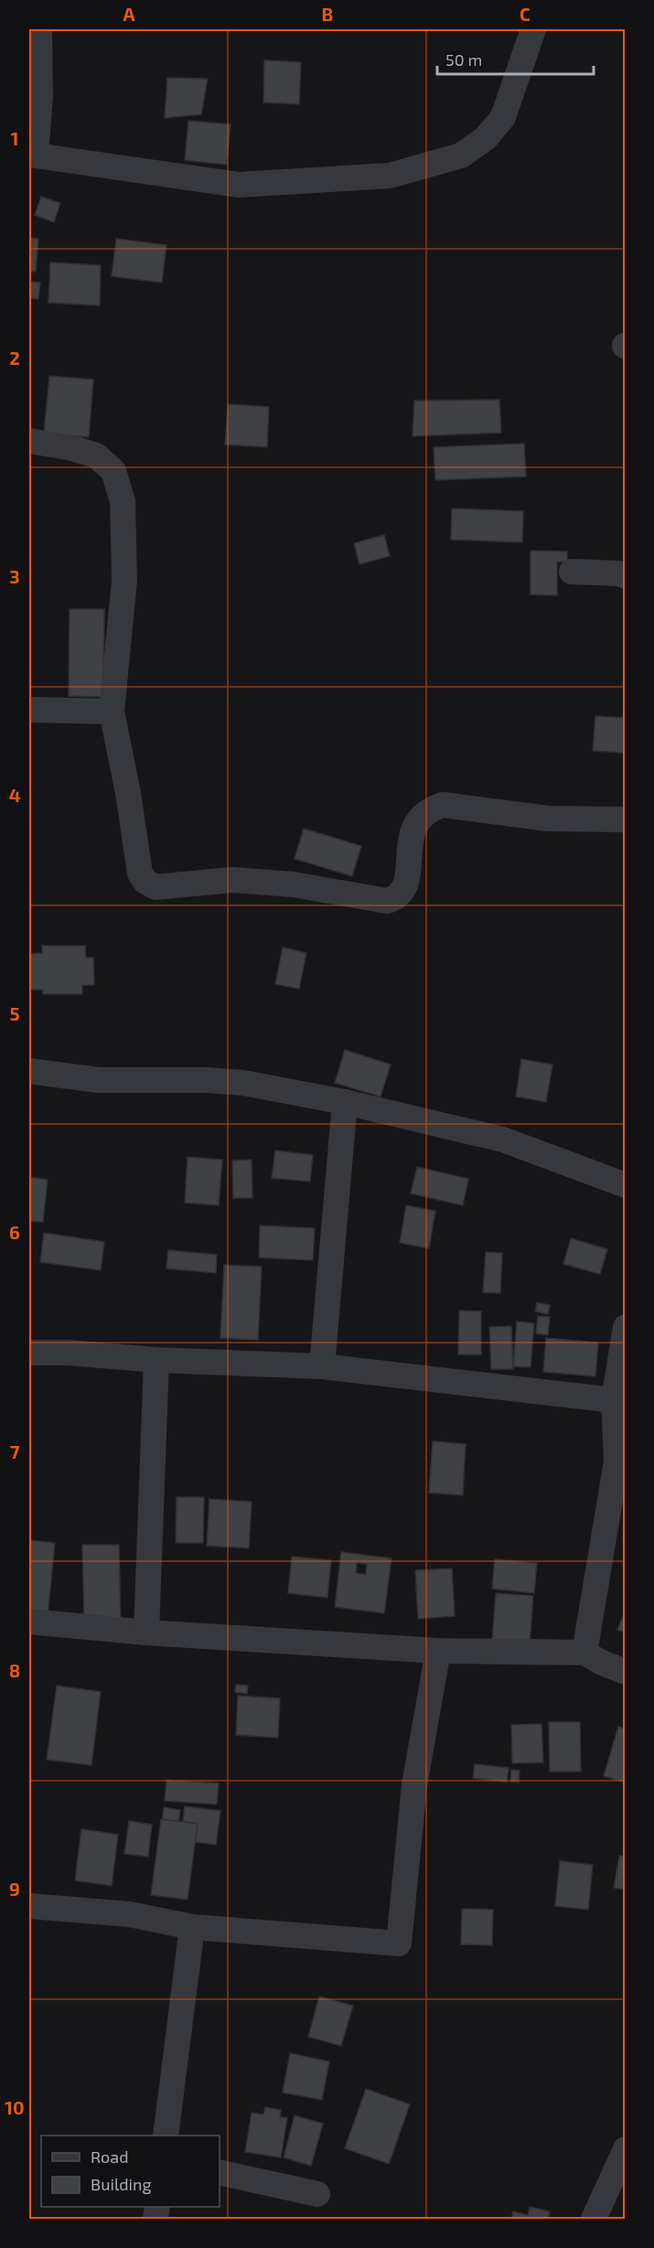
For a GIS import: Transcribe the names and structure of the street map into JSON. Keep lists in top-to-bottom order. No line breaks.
{"legend":["Road","Building"],"scale_bar":"50 m","grid":{"columns":["A","B","C"],"rows":["1","2","3","4","5","6","7","8","9","10"]}}
